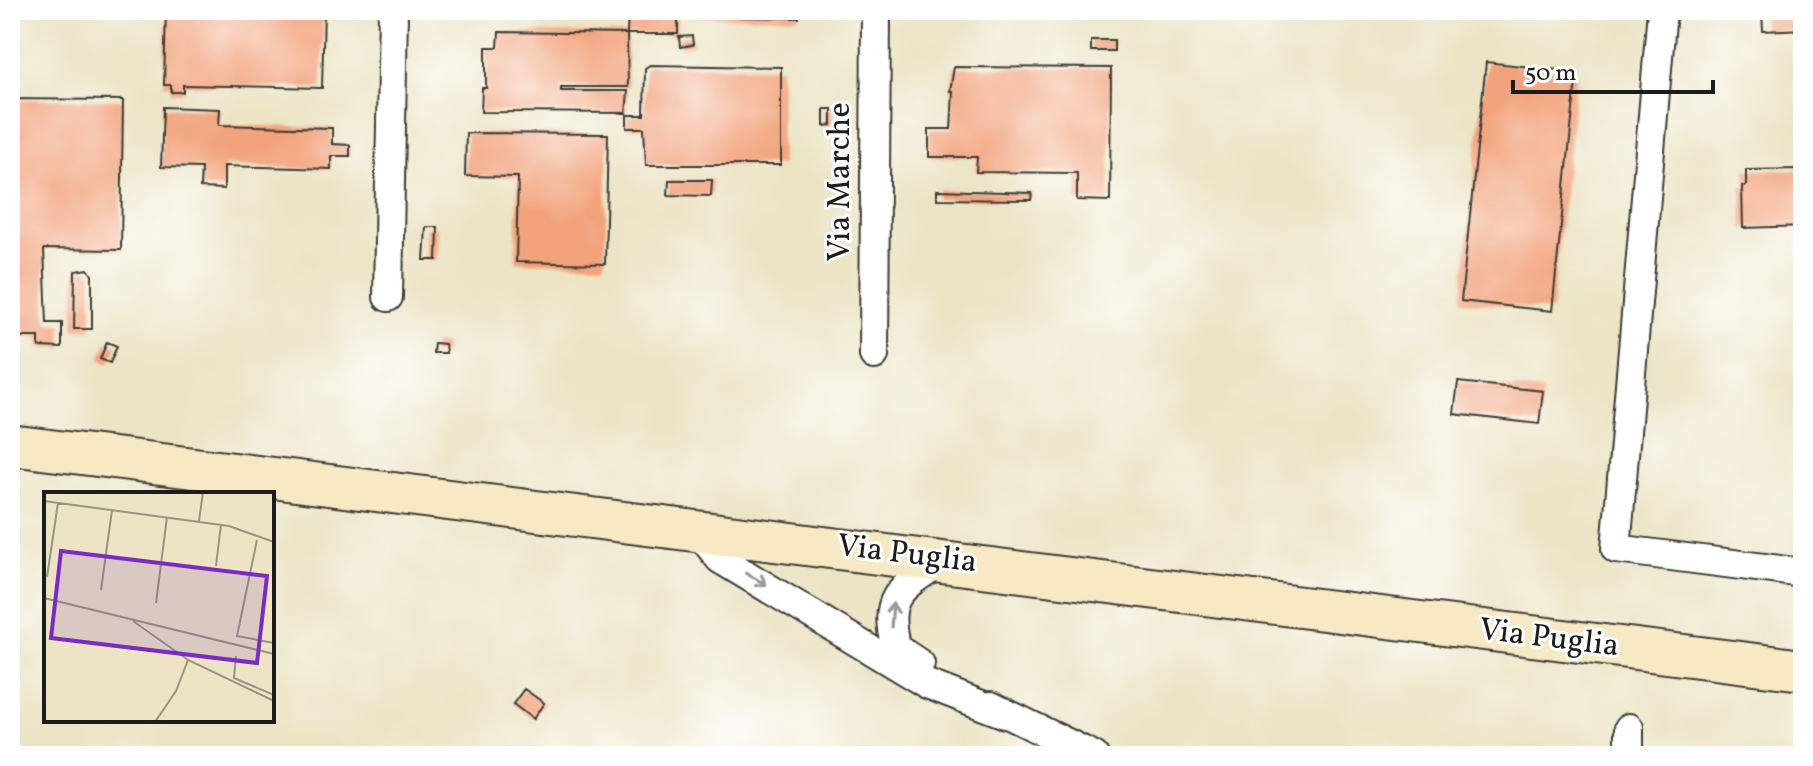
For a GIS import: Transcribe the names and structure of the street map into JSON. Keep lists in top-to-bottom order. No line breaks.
{"streets":{"main road":["Via Puglia"],"street":["Via Marche"]},"scale_bar":"50 m"}
